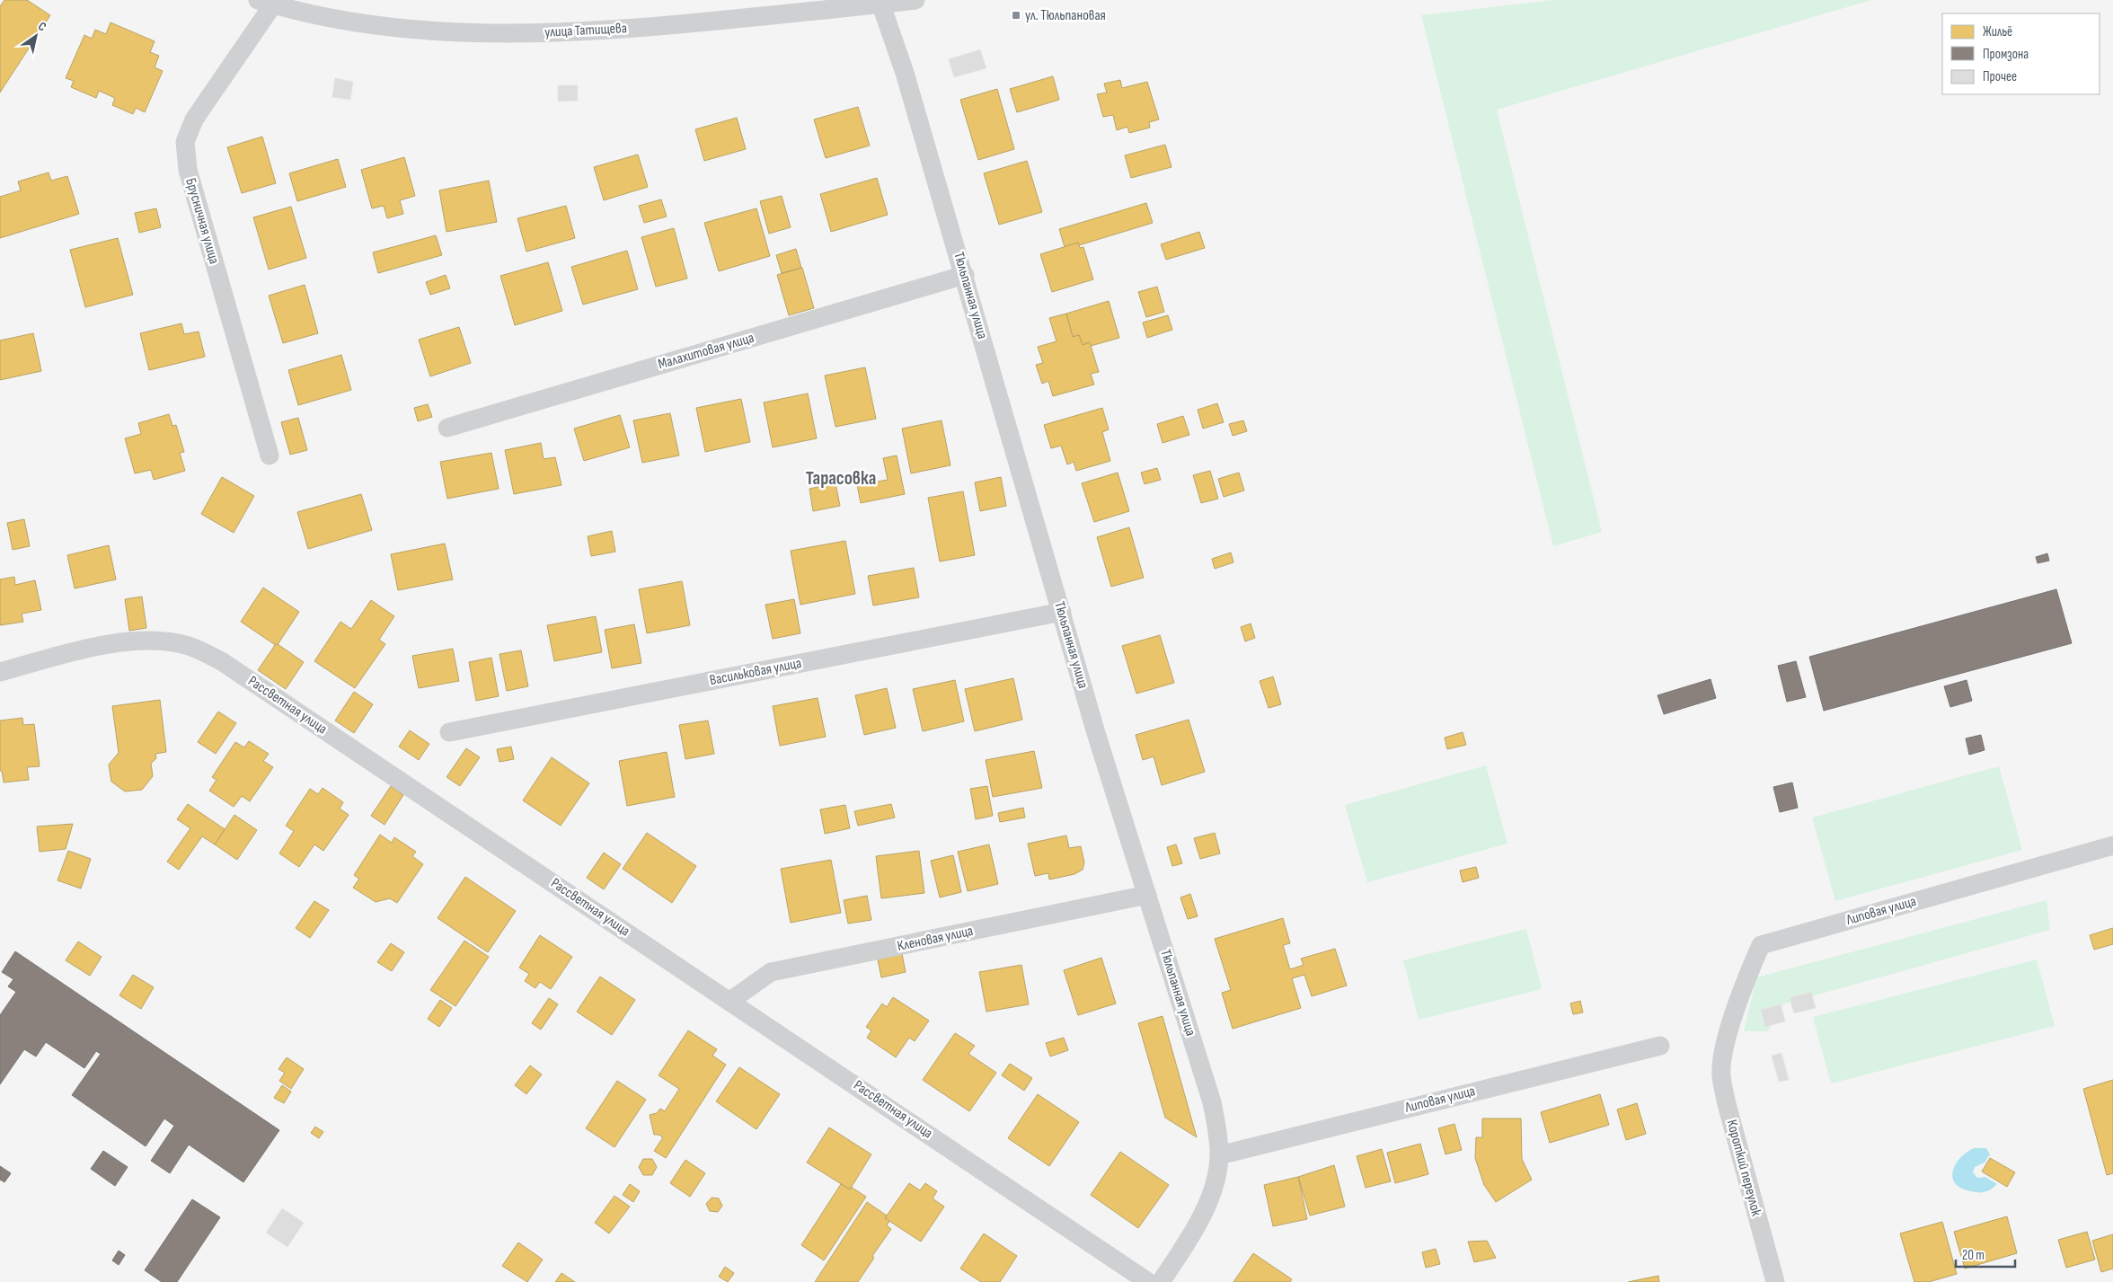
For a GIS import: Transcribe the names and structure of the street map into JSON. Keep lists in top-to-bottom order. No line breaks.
{"streets":{"street":["улица Татищева","Брусничная улица","Тюльпанная улица","Малахитовая улица","Васильковая улица","Рассветная улица","Липовая улица","Кленовая улица","Короткий переулок"]},"crossings":[["улица Татищева","Брусничная улица"],["улица Татищева","Тюльпанная улица"],["Тюльпанная улица","Малахитовая улица"],["Тюльпанная улица","Васильковая улица"],["Тюльпанная улица","Липовая улица"],["Тюльпанная улица","Кленовая улица"],["Рассветная улица","Кленовая улица"],["Липовая улица","Короткий переулок"]],"districts":["Тарасовка"],"places":{"transit":["ул. Тюльпановая"]},"legend":["Жильё","Промзона","Прочее"],"scale_bar":"20 m","north":"top right"}
